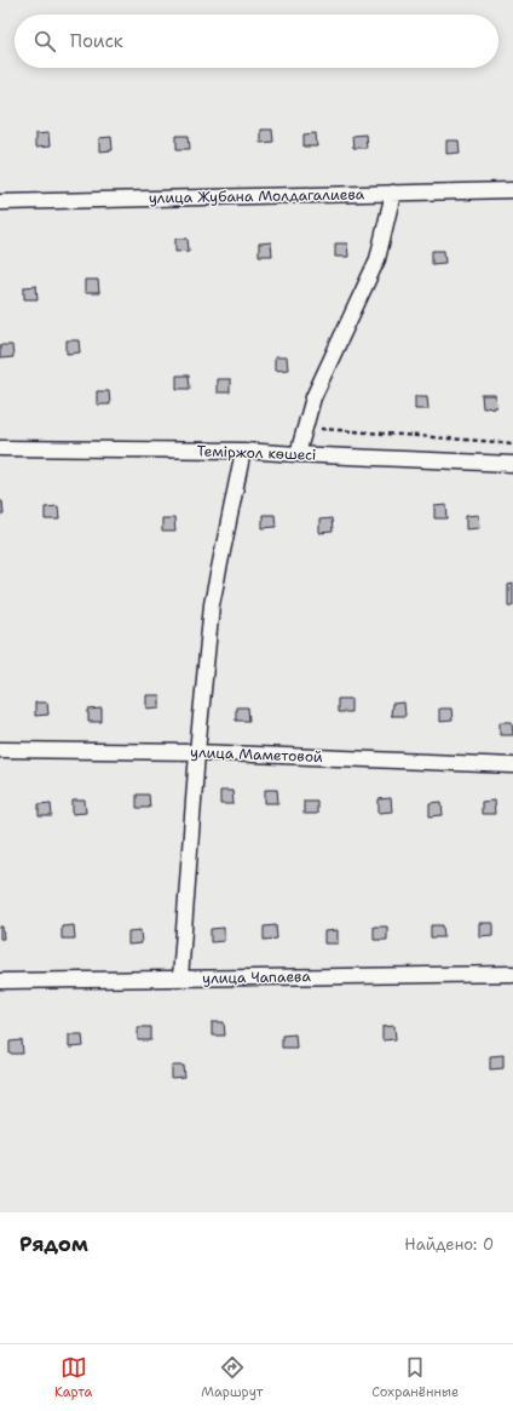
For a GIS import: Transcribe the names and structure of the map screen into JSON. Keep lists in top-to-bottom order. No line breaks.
{"streets":{"street":["улица Жубана Молдагалиева","Теміржол көшесі","улица Маметовой","улица Чапаева"]},"page":{"search":"Поиск","heading":["Рядом","Найдено: 0"],"nav":["Карта","Маршрут","Сохранённые"]}}
